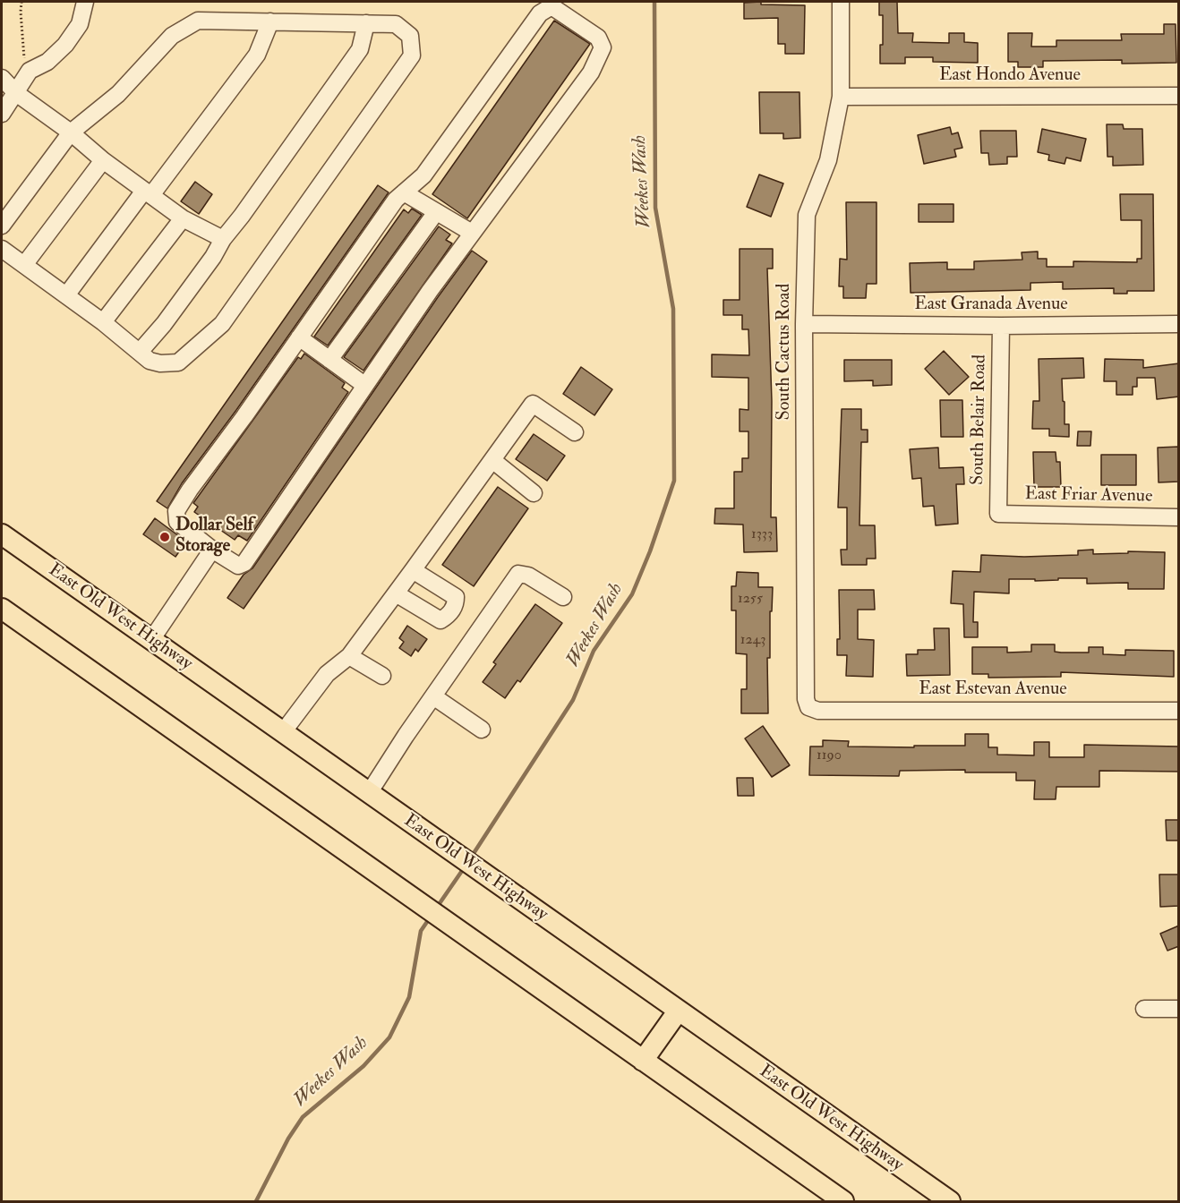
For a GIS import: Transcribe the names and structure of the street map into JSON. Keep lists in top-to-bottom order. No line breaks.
{"streets":{"main road":["East Old West Highway"],"street":["East Hondo Avenue","East Granada Avenue","South Cactus Road","South Belair Road","East Friar Avenue","East Estevan Avenue"]},"crossings":[["East Hondo Avenue","South Cactus Road"],["East Granada Avenue","South Cactus Road"],["East Granada Avenue","South Belair Road"],["South Cactus Road","East Estevan Avenue"],["South Belair Road","East Friar Avenue"]],"water":["Weekes Wash"],"places":["Dollar Self Storage"],"house_numbers":["1333","1255","1243","1190"]}
